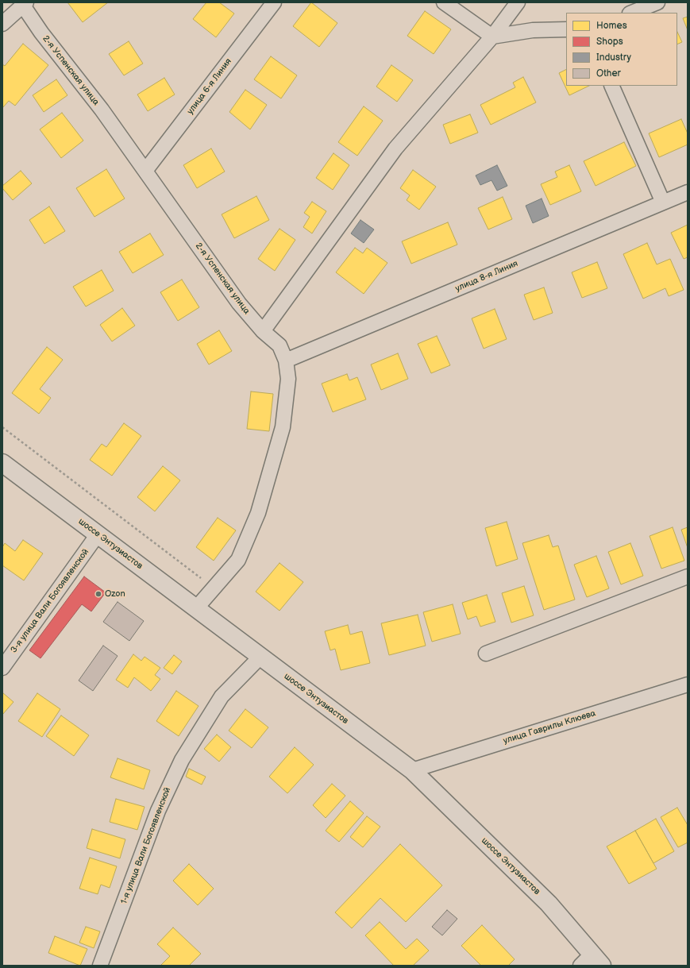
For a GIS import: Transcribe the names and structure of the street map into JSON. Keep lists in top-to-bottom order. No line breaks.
{"streets":{"main road":["шоссе Энтузиастов"],"street":["2-я Успенская улица","улица 6-я Линия","улица 8-я Линия","3-я улица Вали Богоявленской","улица Гаврилы Клюева","1-я улица Вали Богоявленской"]},"crossings":[["2-я Успенская улица","улица 6-я Линия"],["2-я Успенская улица","улица 8-я Линия"],["2-я Успенская улица","шоссе Энтузиастов"],["шоссе Энтузиастов","3-я улица Вали Богоявленской"],["шоссе Энтузиастов","улица Гаврилы Клюева"],["шоссе Энтузиастов","1-я улица Вали Богоявленской"]],"places":["Ozon"],"legend":["Homes","Shops","Industry","Other"]}
